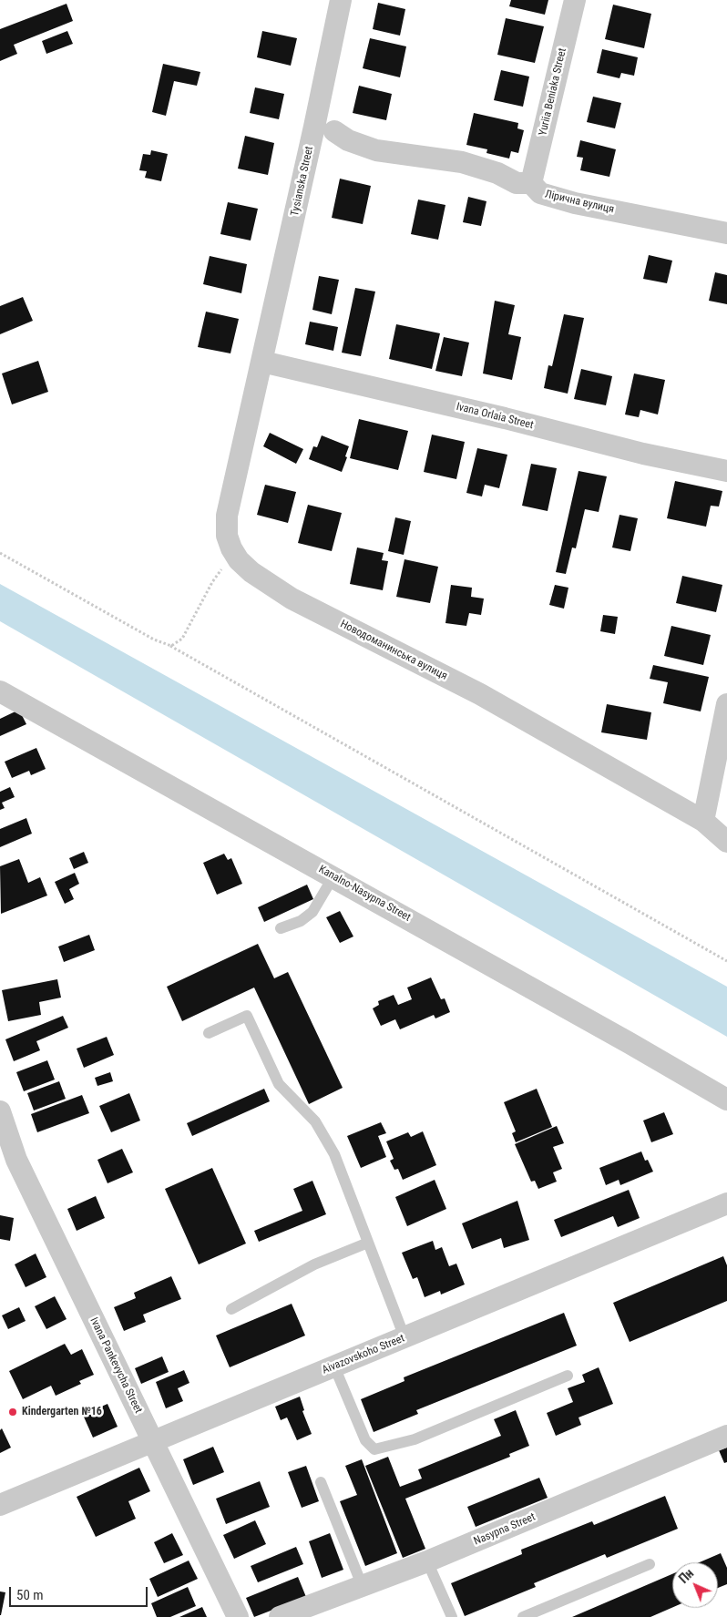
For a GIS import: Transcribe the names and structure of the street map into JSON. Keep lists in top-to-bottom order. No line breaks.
{"streets":{"street":["Yuriia Beniaka Street","Tysianska Street","Лірична вулиця","Ivana Orlaia Street","Новодоманинська вулиця","Kanalno-Nasypna Street","Aivazovskoho Street","Ivana Pankevycha Street","Nasypna Street"]},"crossings":[["Yuriia Beniaka Street","Лірична вулиця"],["Tysianska Street","Ivana Orlaia Street"],["Tysianska Street","Новодоманинська вулиця"],["Ivana Orlaia Street","Новодоманинська вулиця"],["Aivazovskoho Street","Ivana Pankevycha Street"]],"places":["Kindergarten №16"],"scale_bar":"50 m","north":"top left"}
